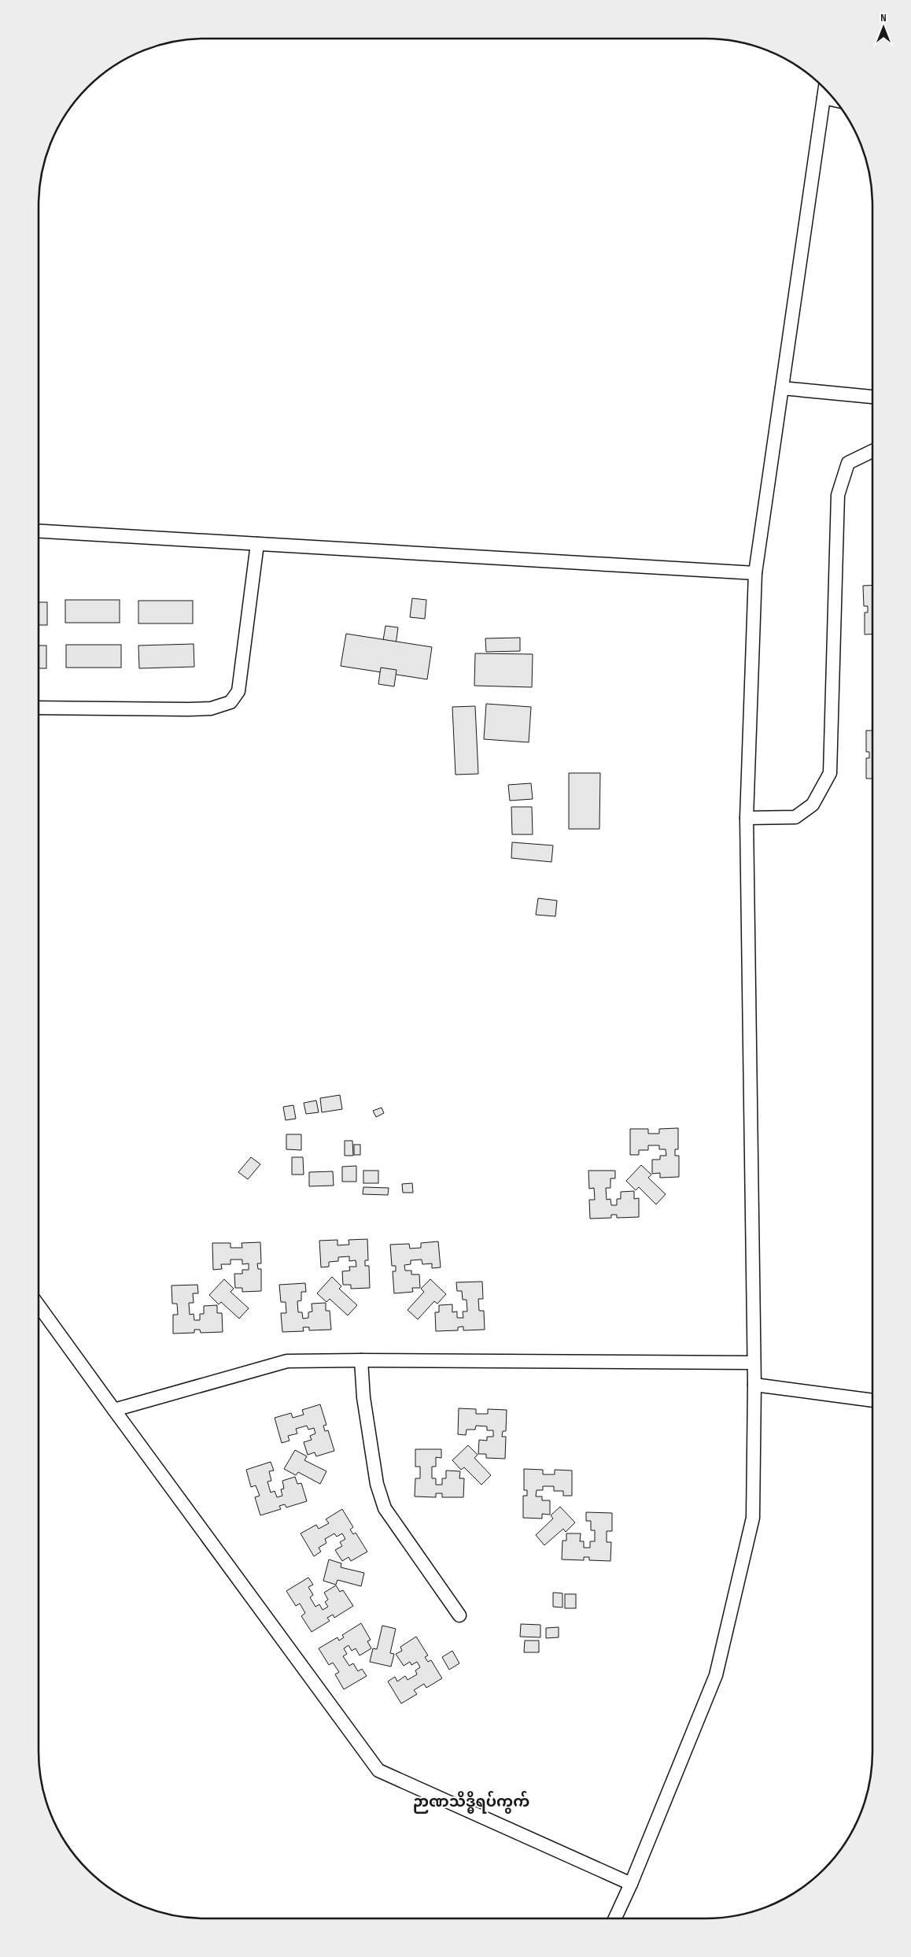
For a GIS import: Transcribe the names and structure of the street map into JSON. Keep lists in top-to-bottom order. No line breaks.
{"districts":["ဉာဏသိဒ္ဓိရပ်ကွက်"],"north":"top"}
